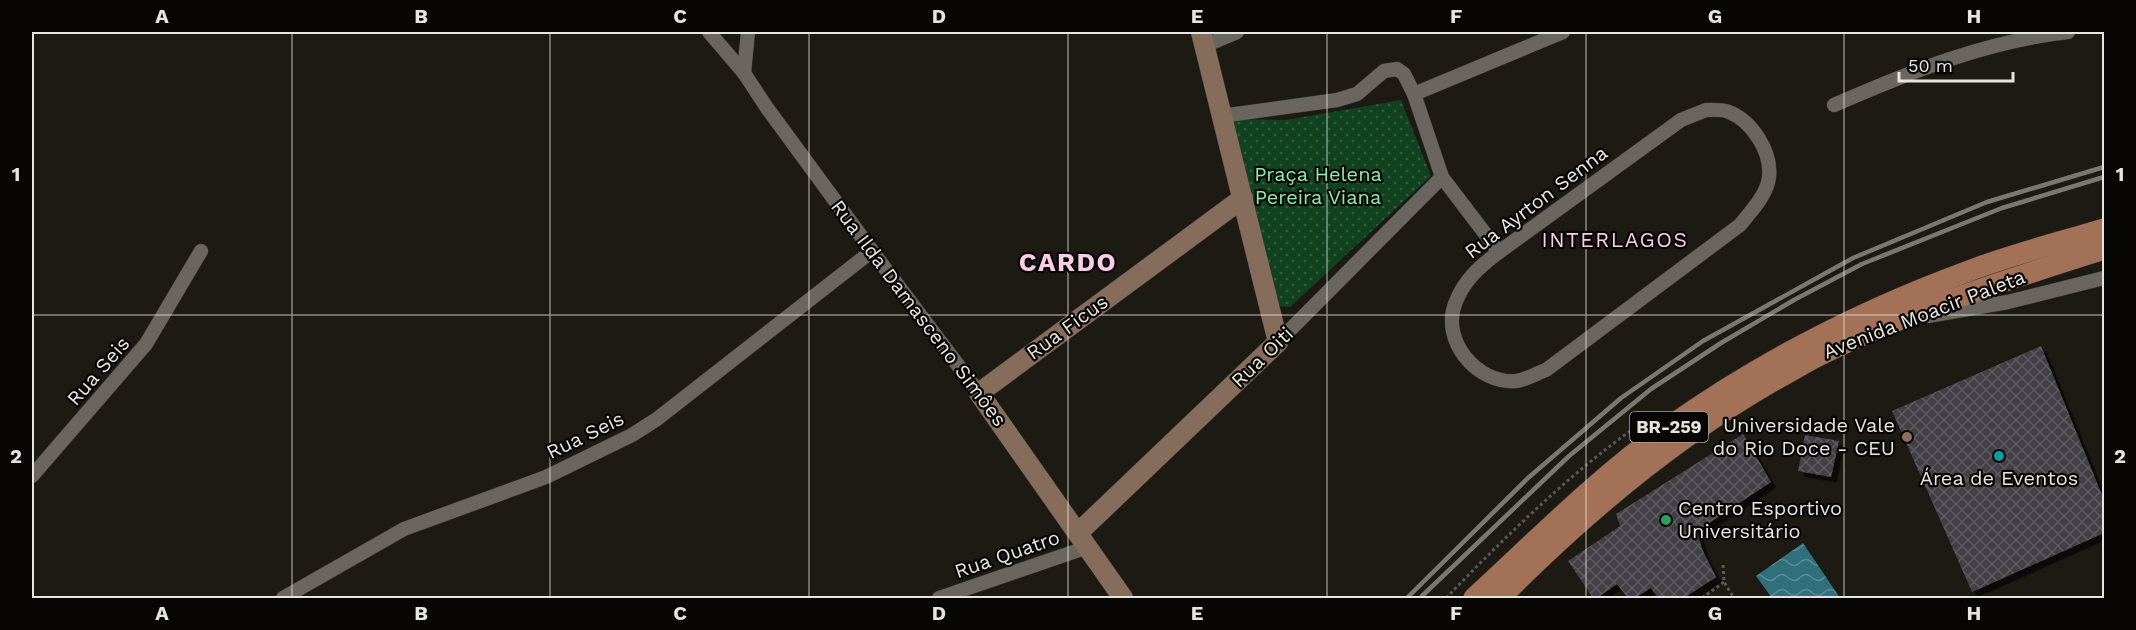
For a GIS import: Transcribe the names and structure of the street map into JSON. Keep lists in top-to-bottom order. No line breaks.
{"streets":{"main road":["Avenida Moacir Paleta","BR-259"],"street":["Rua Ayrton Senna","Rua Ilda Damasceno Simôes","Rua Ficus","Rua Oiti","Rua Seis","Rua Quatro"]},"crossings":[["Rua Ilda Damasceno Simôes","Rua Ficus"],["Rua Ilda Damasceno Simôes","Rua Oiti"],["Rua Ilda Damasceno Simôes","Rua Seis"],["Rua Ilda Damasceno Simôes","Rua Quatro"],["Rua Oiti","Rua Quatro"]],"districts":["INTERLAGOS","CARDO"],"parks":["Praça Helena Pereira Viana"],"places":["Universidade Vale do Rio Doce - CEU","Área de Eventos","Centro Esportivo Universitário"],"scale_bar":"50 m","grid":{"columns":["A","B","C","D","E","F","G","H"],"rows":["1","2"]}}
